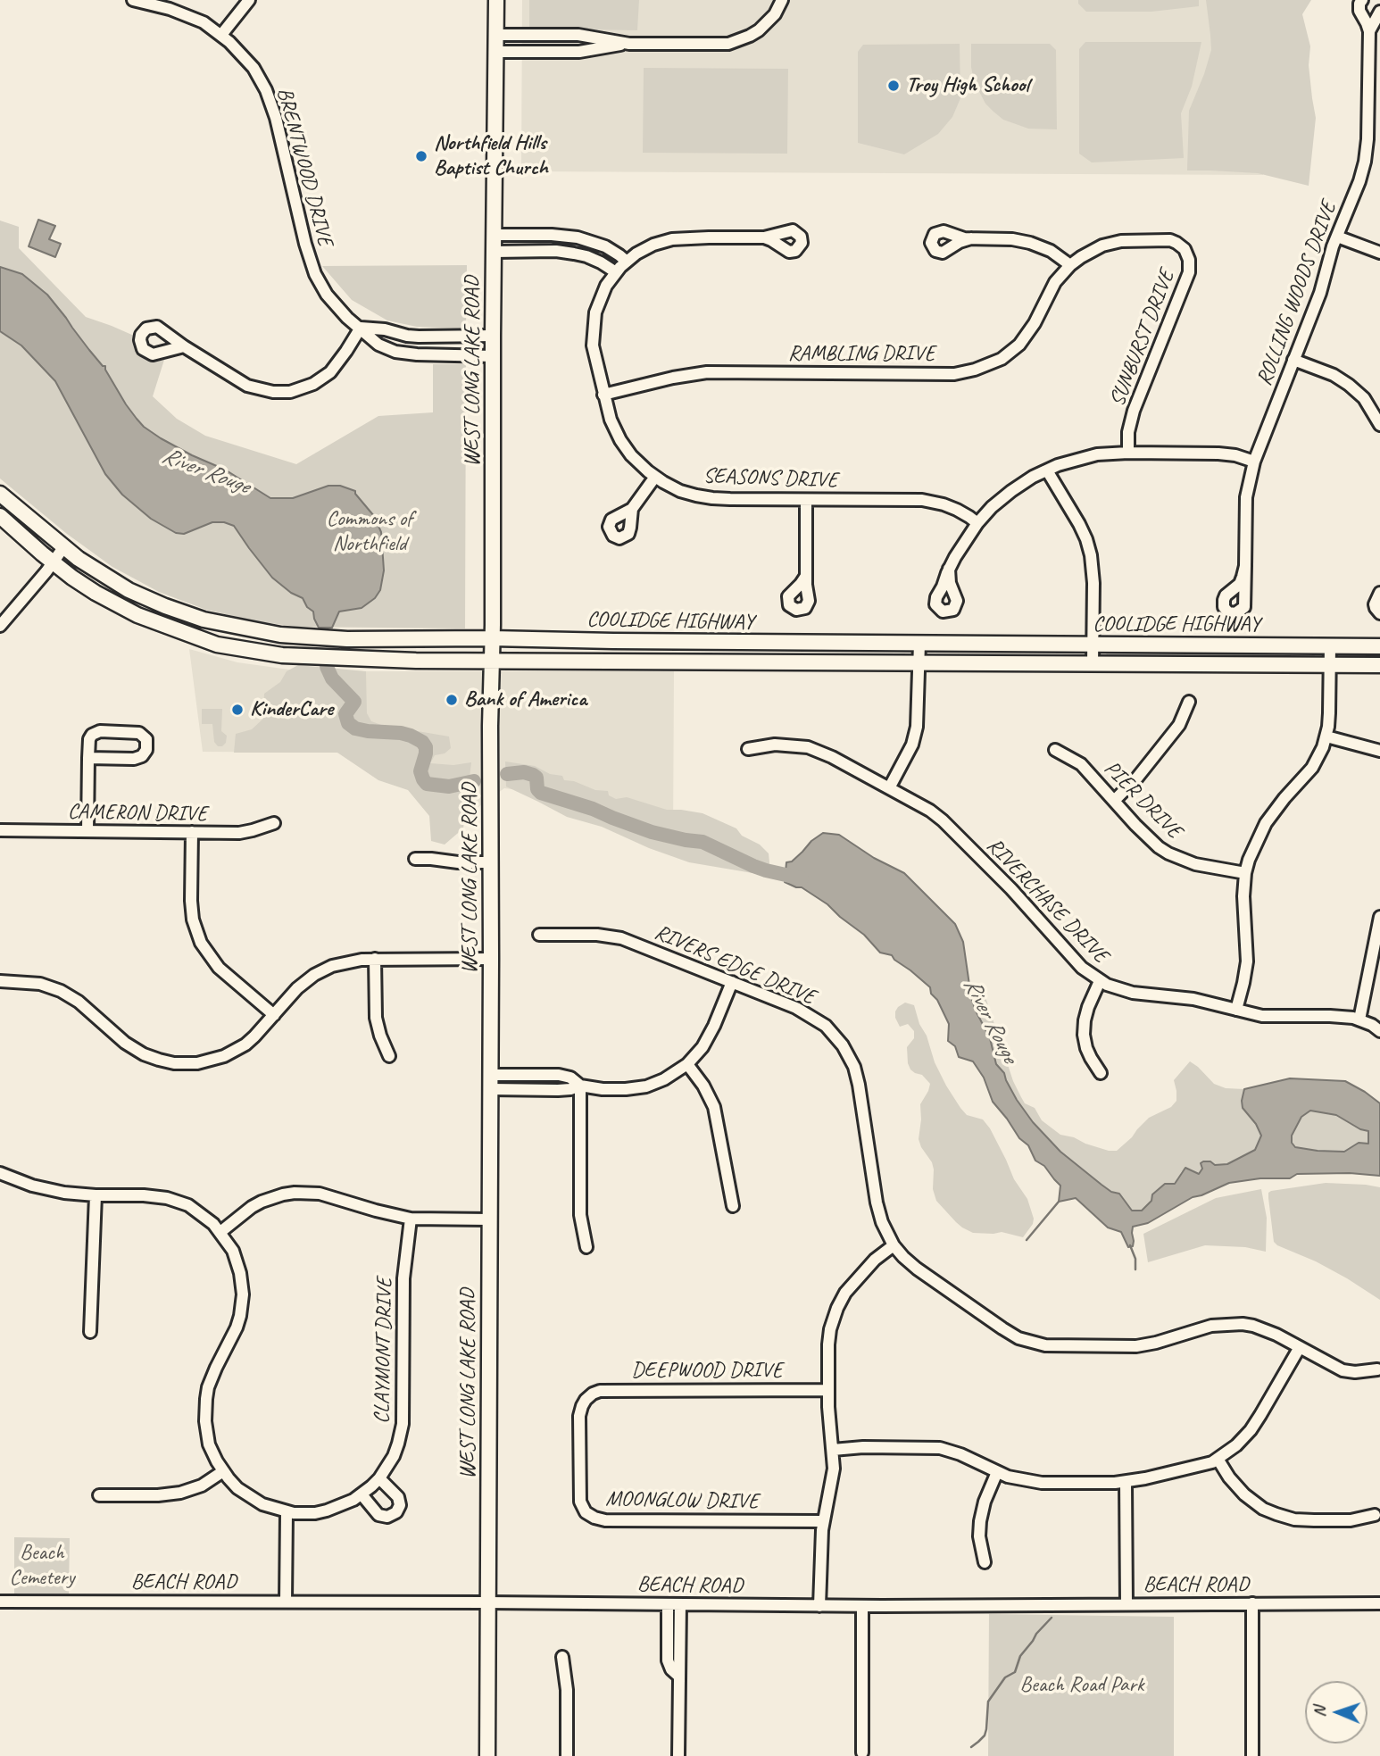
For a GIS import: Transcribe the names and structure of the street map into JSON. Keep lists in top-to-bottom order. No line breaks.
{"streets":{"main road":["WEST LONG LAKE ROAD","COOLIDGE HIGHWAY"],"street":["BRENTWOOD DRIVE","ROLLING WOODS DRIVE","SUNBURST DRIVE","RAMBLING DRIVE","SEASONS DRIVE","PIER DRIVE","CAMERON DRIVE","RIVERCHASE DRIVE","RIVERS EDGE DRIVE","CLAYMONT DRIVE","DEEPWOOD DRIVE","MOONGLOW DRIVE","BEACH ROAD"]},"crossings":[["BRENTWOOD DRIVE","WEST LONG LAKE ROAD"],["SUNBURST DRIVE","RAMBLING DRIVE"],["RAMBLING DRIVE","SEASONS DRIVE"],["WEST LONG LAKE ROAD","COOLIDGE HIGHWAY"],["WEST LONG LAKE ROAD","BEACH ROAD"],["DEEPWOOD DRIVE","MOONGLOW DRIVE"]],"water":["River Rouge"],"parks":["Commons of Northfield","Beach Cemetery","Beach Road Park"],"places":["Troy High School","Northfield Hills Baptist Church","Bank of America","KinderCare"],"north":"left"}
